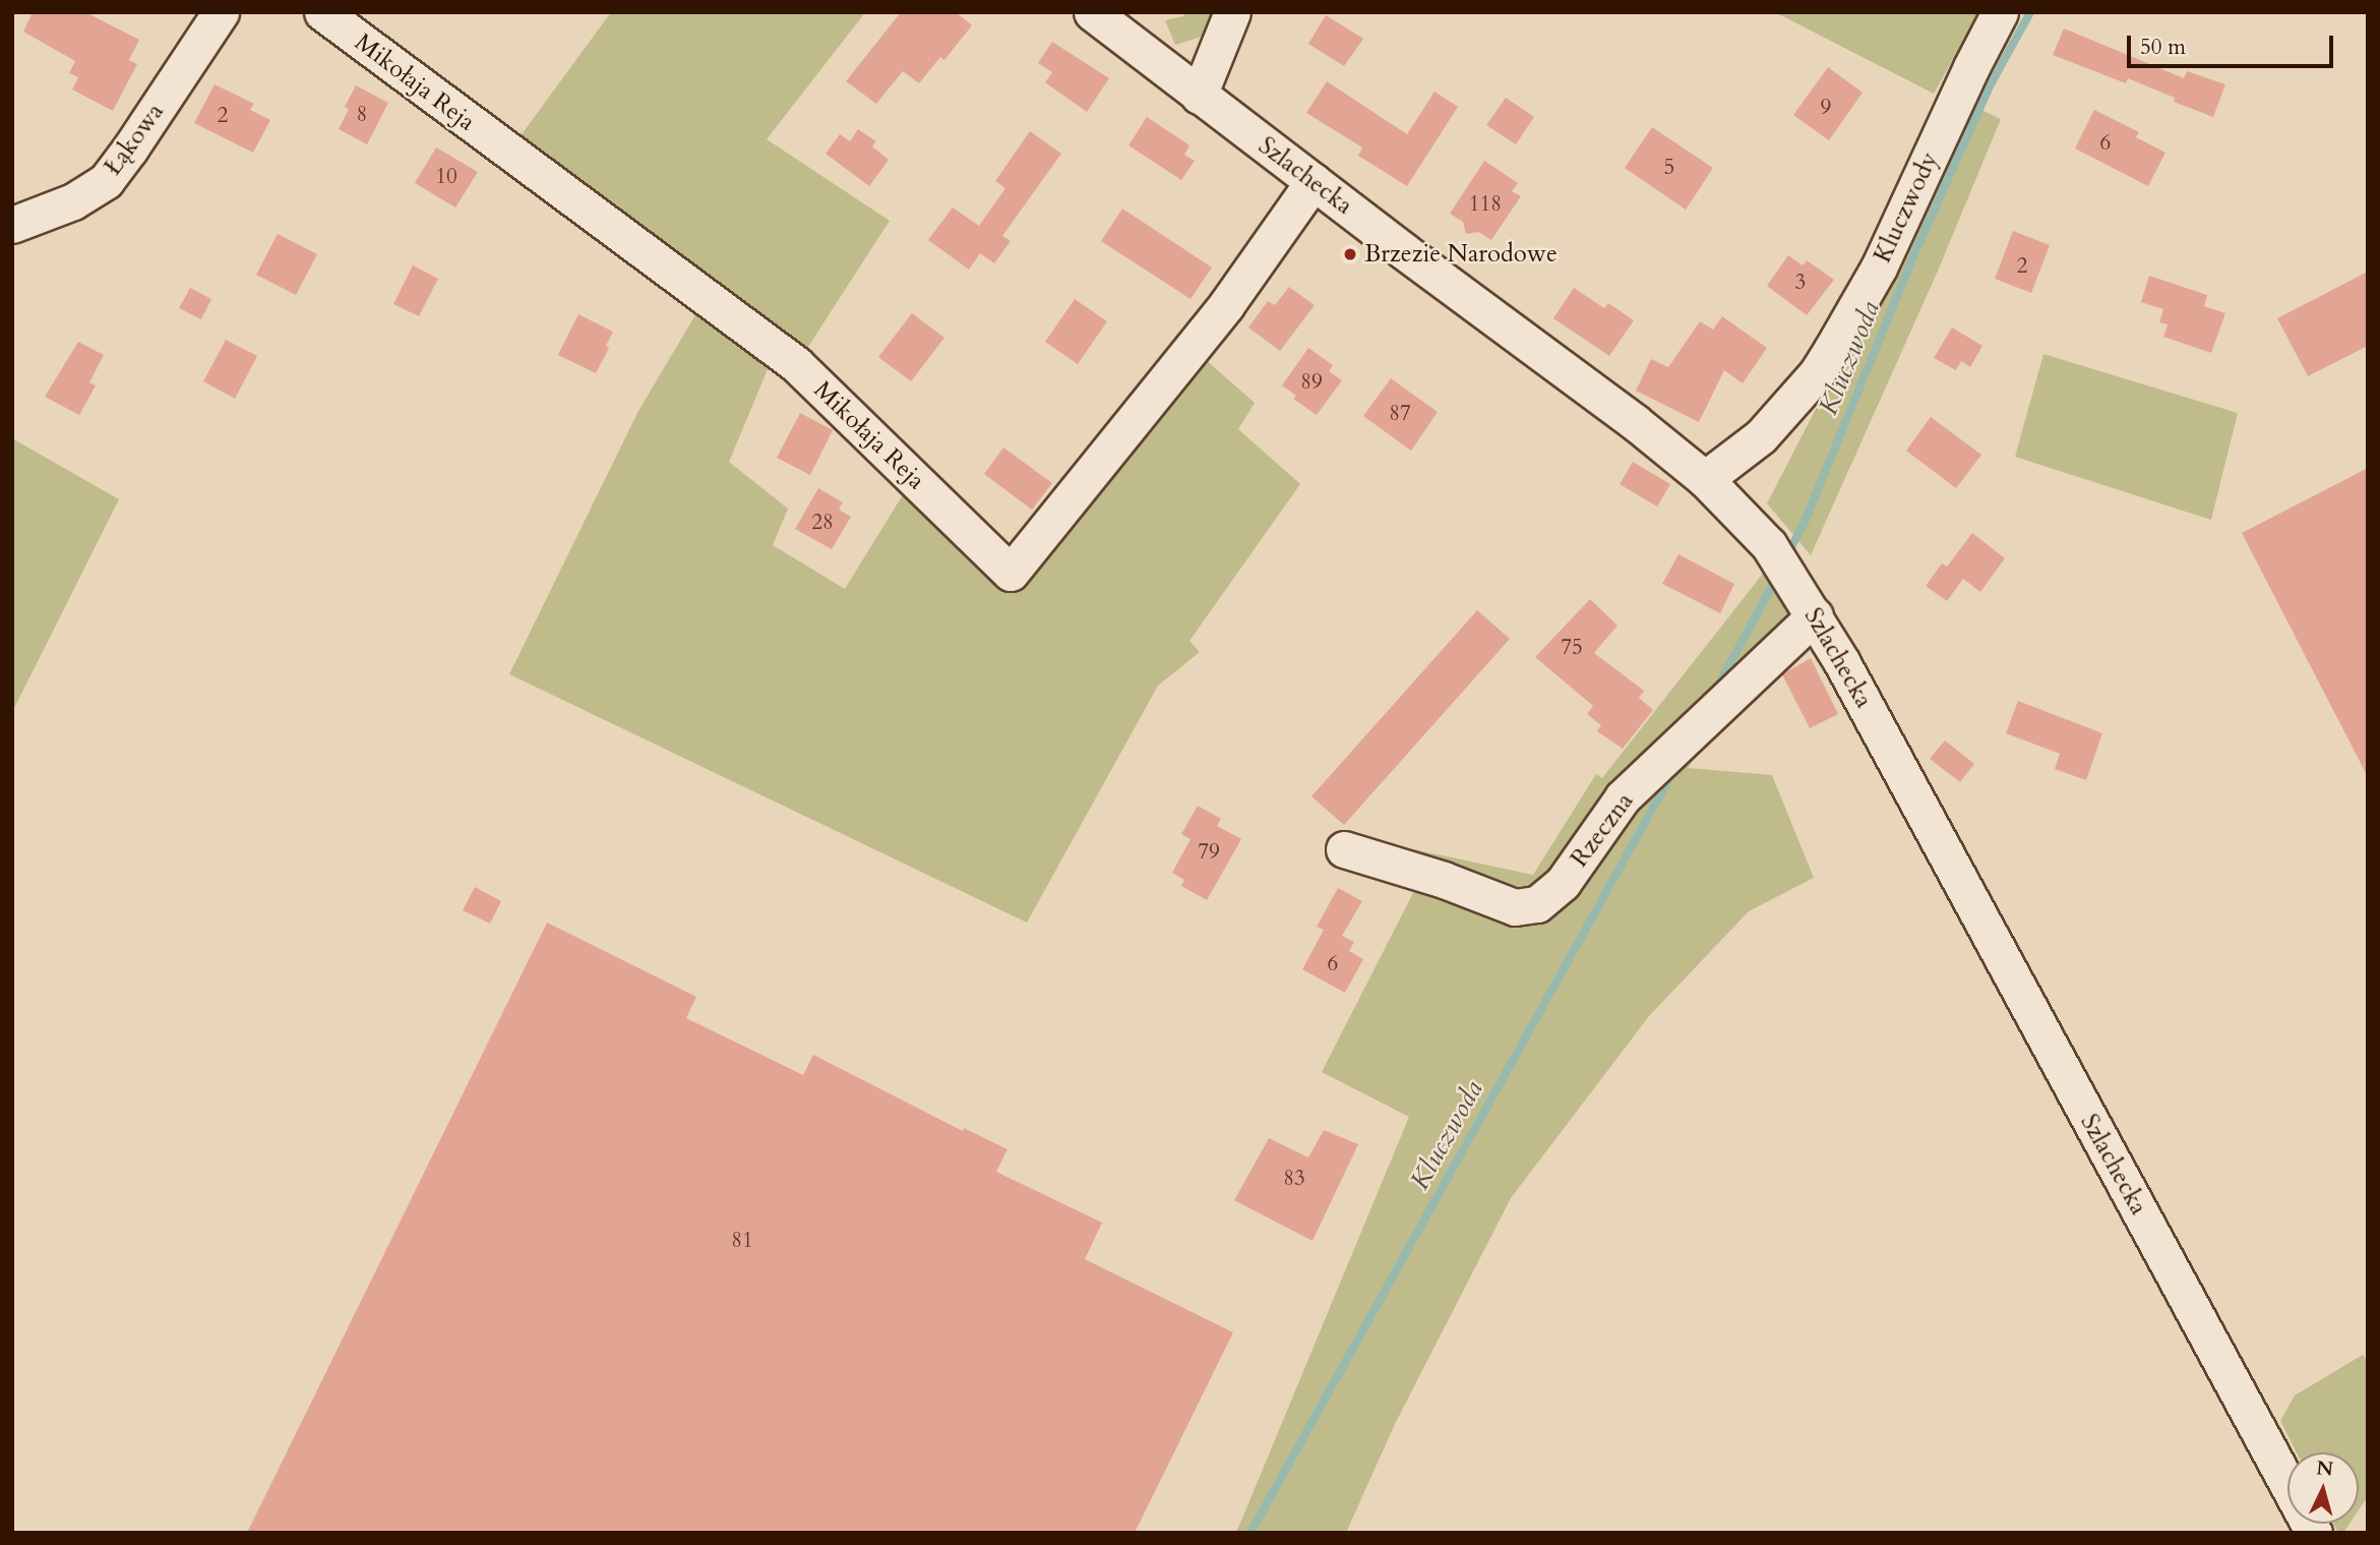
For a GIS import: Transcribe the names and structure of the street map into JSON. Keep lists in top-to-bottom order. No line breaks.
{"streets":{"street":["Mikołaja Reja","Łąkowa","Szlachecka","Kluczwody","Rzeczna"]},"crossings":[["Mikołaja Reja","Szlachecka"],["Szlachecka","Kluczwody"],["Szlachecka","Rzeczna"]],"water":["Kluczwoda"],"places":["Brzezie Narodowe"],"house_numbers":["9","8","2","6","5","10","118","2","3","89","87","28","75","79","6","83","81"],"scale_bar":"50 m","north":"top"}
